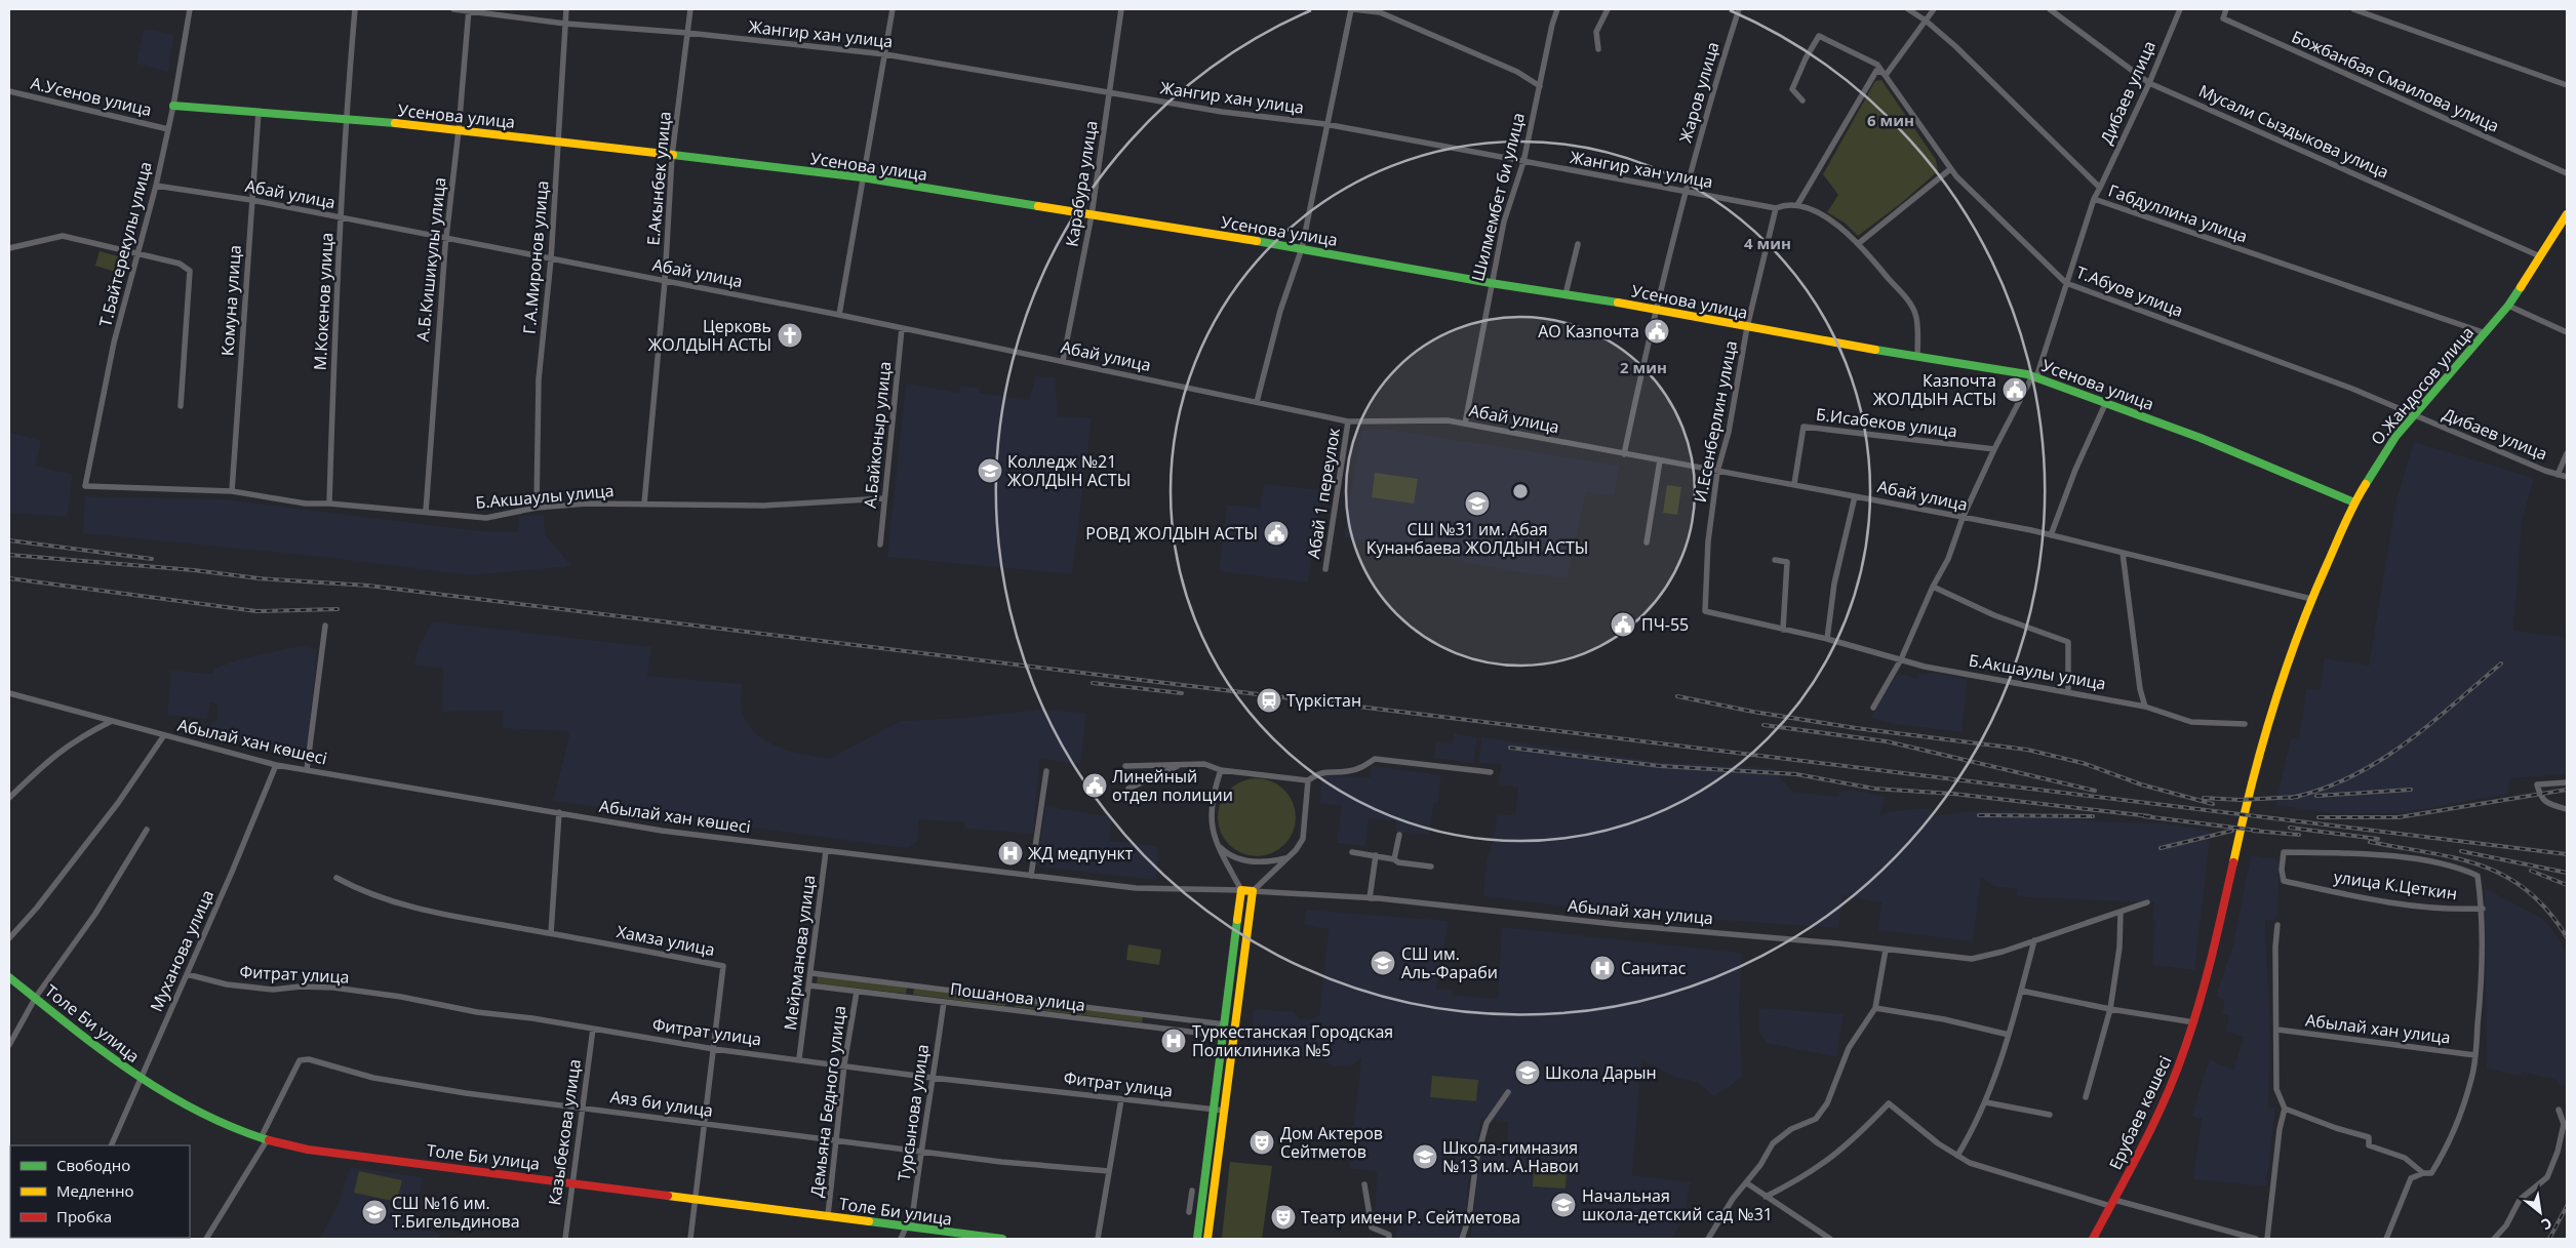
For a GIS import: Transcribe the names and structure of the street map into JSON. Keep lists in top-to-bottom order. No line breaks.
{"streets":{"street":["Жангир хан улица","Божбанбая Смаилова улица","Жаров улица","Дибаев улица","А.Усенов улица","Усенова улица","Мусали Сыздыкова улица","Е.Акынбек улица","Карабура улица","Абай улица","Шилмембет би улица","Габдуллина улица","Т.Байтерекулы улица","Г.А.Миронов улица","А.Б.Кишикулы улица","Т.Абуов улица","Комуна улица","М.Кокенов улица","О.Жандосов улица","И.Есенберлин улица","Б.Исабеков улица","А.Байконыр улица","Абай 1 переулок","Б.Акшаулы улица","Абылай хан көшесі","улица К.Цеткин","Абылай хан улица","Хамза улица","Муханова улица","Мейрманова улица","Фитрат улица","Пошанова улица","Толе Би улица","Демьяна Бедного улица","Аяз би улица","Турсынова улица","Ерубаев көшесі","Казыбекова улица"]},"crossings":[["Жангир хан улица","Жаров улица"],["Жангир хан улица","Е.Акынбек улица"],["Жангир хан улица","Карабура улица"],["Жангир хан улица","Шилмембет би улица"],["Жангир хан улица","Г.А.Миронов улица"],["Жангир хан улица","А.Б.Кишикулы улица"],["Жангир хан улица","И.Есенберлин улица"],["Жаров улица","Усенова улица"],["Жаров улица","Абай улица"],["Дибаев улица","Мусали Сыздыкова улица"],["Дибаев улица","Габдуллина улица"],["Дибаев улица","Т.Абуов улица"],["Дибаев улица","О.Жандосов улица"],["А.Усенов улица","Т.Байтерекулы улица"],["Усенова улица","Е.Акынбек улица"],["Усенова улица","Карабура улица"],["Усенова улица","Шилмембет би улица"],["Усенова улица","Т.Байтерекулы улица"],["Усенова улица","Г.А.Миронов улица"],["Усенова улица","А.Б.Кишикулы улица"],["Усенова улица","Комуна улица"],["Усенова улица","М.Кокенов улица"],["Усенова улица","О.Жандосов улица"],["Усенова улица","И.Есенберлин улица"],["Мусали Сыздыкова улица","О.Жандосов улица"],["Е.Акынбек улица","Абай улица"],["Е.Акынбек улица","Б.Акшаулы улица"],["Карабура улица","Абай улица"],["Абай улица","Шилмембет би улица"],["Абай улица","Т.Байтерекулы улица"],["Абай улица","Г.А.Миронов улица"],["Абай улица","А.Б.Кишикулы улица"],["Абай улица","Комуна улица"],["Абай улица","М.Кокенов улица"],["Абай улица","О.Жандосов улица"],["Абай улица","И.Есенберлин улица"],["Абай улица","Б.Исабеков улица"],["Абай улица","А.Байконыр улица"],["Абай улица","Абай 1 переулок"],["Габдуллина улица","О.Жандосов улица"],["Т.Байтерекулы улица","Б.Акшаулы улица"],["Г.А.Миронов улица","Б.Акшаулы улица"],["А.Б.Кишикулы улица","Б.Акшаулы улица"],["Т.Абуов улица","О.Жандосов улица"],["Комуна улица","Б.Акшаулы улица"],["М.Кокенов улица","Б.Акшаулы улица"],["О.Жандосов улица","Ерубаев көшесі"],["И.Есенберлин улица","Б.Акшаулы улица"],["А.Байконыр улица","Б.Акшаулы улица"],["Абылай хан көшесі","Абылай хан улица"],["Абылай хан көшесі","Муханова улица"],["Абылай хан көшесі","Мейрманова улица"],["Хамза улица","Фитрат улица"],["Хамза улица","Толе Би улица"],["Хамза улица","Аяз би улица"],["Муханова улица","Фитрат улица"],["Муханова улица","Толе Би улица"],["Мейрманова улица","Фитрат улица"],["Мейрманова улица","Пошанова улица"],["Фитрат улица","Демьяна Бедного улица"],["Фитрат улица","Турсынова улица"],["Фитрат улица","Казыбекова улица"],["Пошанова улица","Демьяна Бедного улица"],["Пошанова улица","Турсынова улица"],["Толе Би улица","Демьяна Бедного улица"],["Толе Би улица","Аяз би улица"],["Толе Би улица","Турсынова улица"],["Толе Би улица","Казыбекова улица"],["Демьяна Бедного улица","Аяз би улица"],["Аяз би улица","Турсынова улица"],["Аяз би улица","Казыбекова улица"]],"places":{"public building":["АО Казпочта","Казпочта ЖОЛДЫН АСТЫ","РОВД ЖОЛДЫН АСТЫ","ПЧ-55","Линейный отдел полиции"],"church":["Церковь ЖОЛДЫН АСТЫ"],"school or university":["Колледж №21 ЖОЛДЫН АСТЫ","СШ №31 им. Абая Кунанбаева ЖОЛДЫН АСТЫ","СШ им. Аль-Фараби","Школа Дарын","Школа-гимназия №13 им. А.Навои","Начальная школа-детский сад №31","СШ №16 им. Т.Бигельдинова"],"station":["Түркістан"],"hospital":["ЖД медпункт","Санитас","Туркестанская Городская Поликлиника №5"],"theatre":["Дом Актеров Сейтметов","Театр имени Р. Сейтметова"]},"legend":["Свободно","Медленно","Пробка"],"north":"bottom right","rings":["6 мин","4 мин","2 мин"]}
